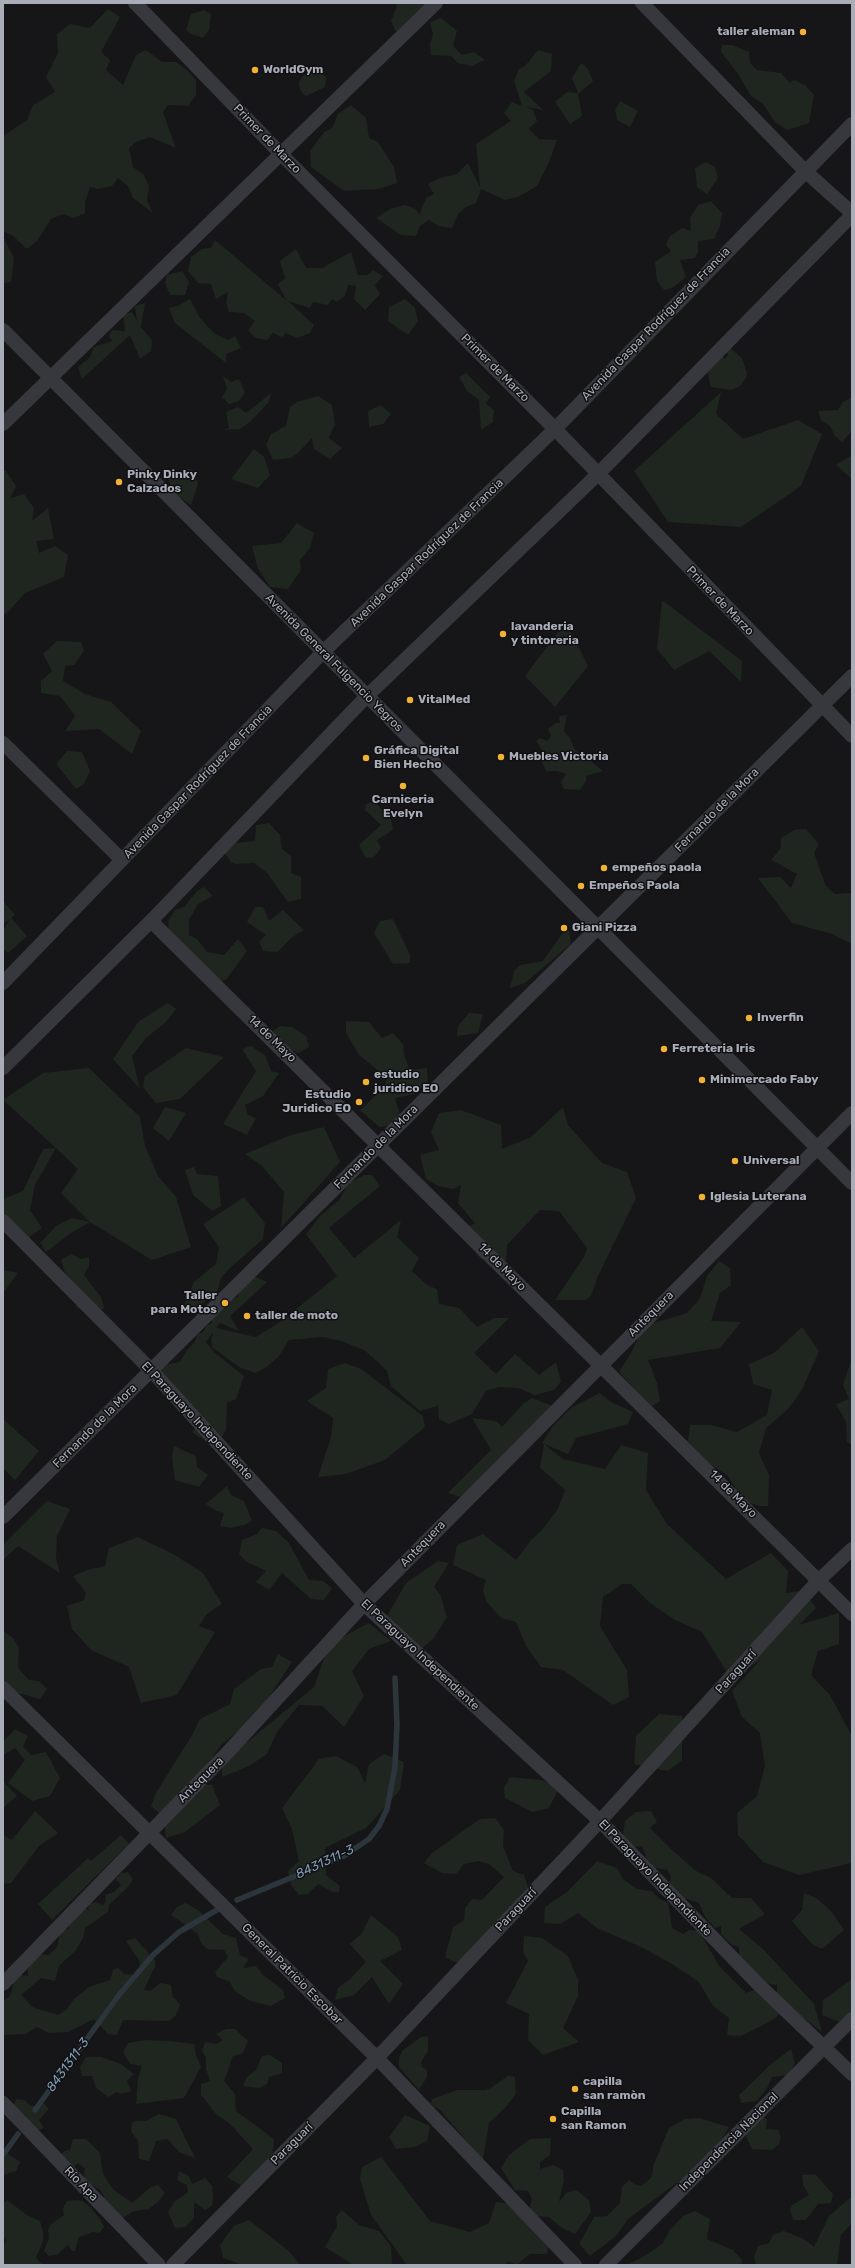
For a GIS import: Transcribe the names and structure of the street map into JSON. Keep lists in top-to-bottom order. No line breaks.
{"streets":{"street":["Primer de Marzo","Avenida Gaspar Rodríguez de Francia","Avenida General Fulgencio Yegros","Fernando de la Mora","14 de Mayo","Antequera","El Paraguayo Independiente","Paraguarí","General Patricio Escobar","Independencia Nacional","Río Apa"]},"crossings":[["Primer de Marzo","Avenida Gaspar Rodríguez de Francia"],["Primer de Marzo","Fernando de la Mora"],["Avenida Gaspar Rodríguez de Francia","Avenida General Fulgencio Yegros"],["Avenida General Fulgencio Yegros","Fernando de la Mora"],["Avenida General Fulgencio Yegros","Antequera"],["Fernando de la Mora","14 de Mayo"],["Fernando de la Mora","El Paraguayo Independiente"],["14 de Mayo","Antequera"],["14 de Mayo","Paraguarí"],["Antequera","El Paraguayo Independiente"],["Antequera","General Patricio Escobar"],["El Paraguayo Independiente","Paraguarí"],["El Paraguayo Independiente","Independencia Nacional"],["Paraguarí","General Patricio Escobar"]],"water":["8431311-3"],"places":["taller aleman","WorldGym","Pinky Dinky Calzados","lavanderia y tintoreria","VitalMed","Muebles Victoria","Gráfica Digital Bien Hecho","Carniceria Evelyn","empeños paola","Empeños Paola","Giani Pizza","Inverfin","Ferreteria Iris","Minimercado Faby","estudio juridico EO","Estudio Juridico EO","Universal","Iglesia Luterana","Taller para Motos","taller de moto","capilla san ramòn","Capilla san Ramon"]}
